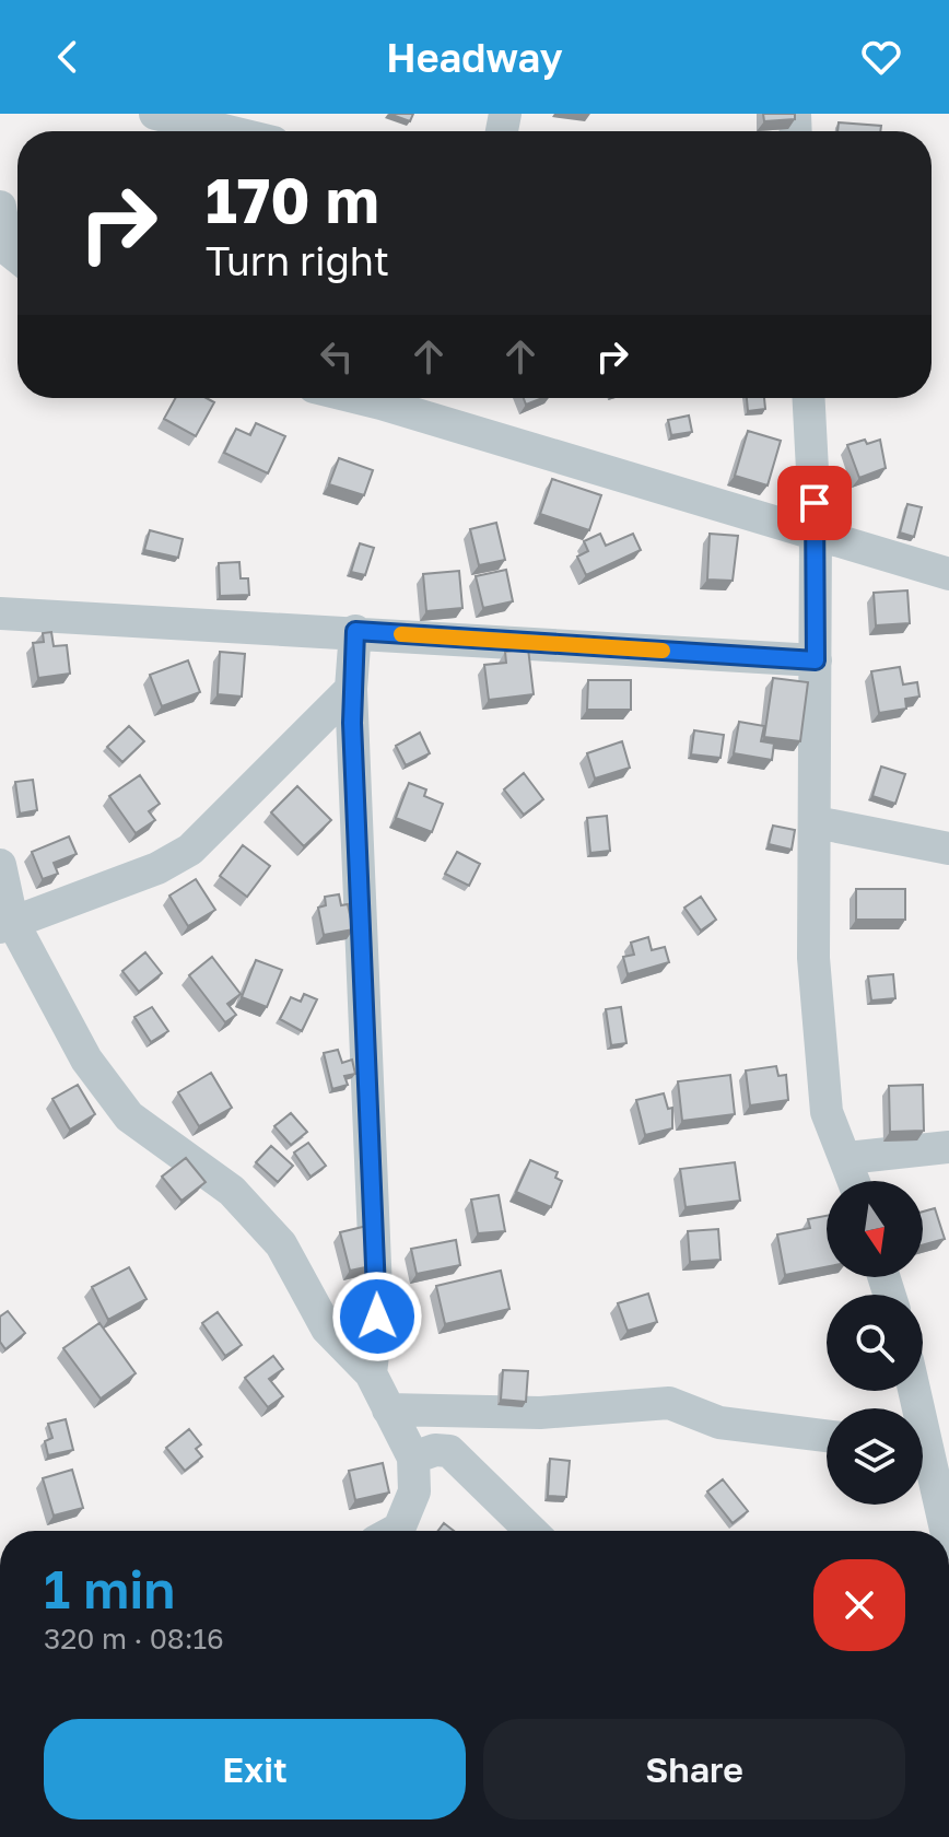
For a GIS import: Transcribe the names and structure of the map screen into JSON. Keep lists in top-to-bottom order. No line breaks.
{"north":"bottom","page":{"header":"Headway","turn":["170 m","Turn right"],"heading":["1 min","320 m · 08:16"],"buttons":["Exit","Share"]}}
